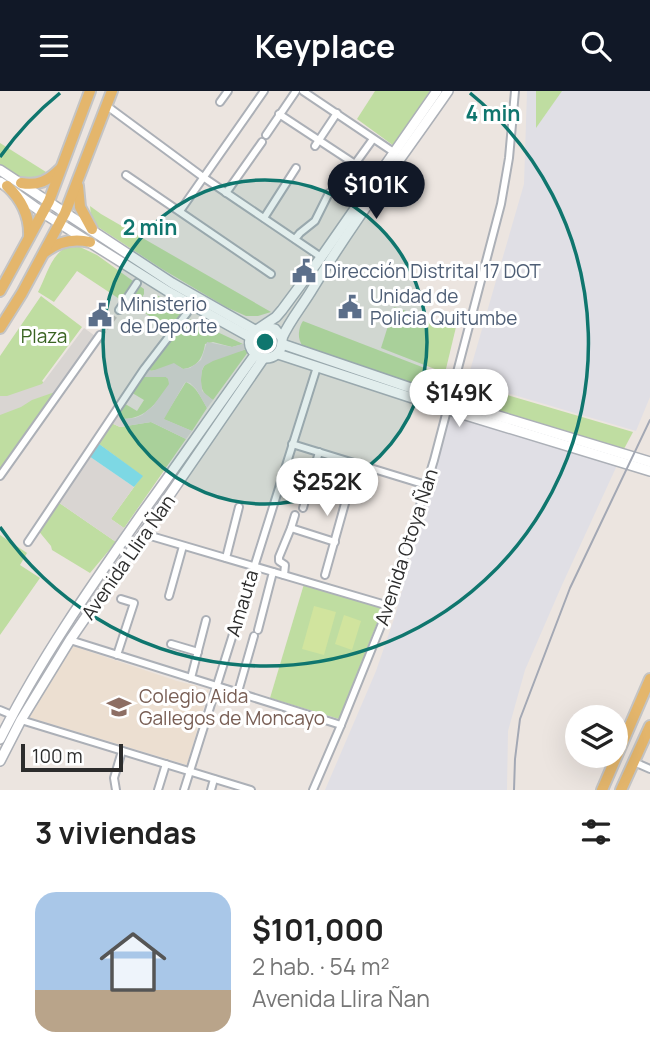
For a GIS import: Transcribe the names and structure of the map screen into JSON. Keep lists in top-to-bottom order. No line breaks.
{"streets":{"street":["Avenida Otoya Ñan","Avenida Llira Ñan","Amauta"]},"parks":["Plaza"],"places":{"public building":["Dirección Distrital 17 DOT","Unidad de Policia Quitumbe","Ministerio de Deporte"],"school or university":["Colegio Aida Gallegos de Moncayo"]},"scale_bar":"100 m","page":{"header":"Keyplace","price":["$101K","$149K","$252K"],"scale":"100 m","heading":"3 viviendas","list":[{"name":"$101,000","note":"2 hab. · 54 m² · Avenida Llira Ñan"}]},"rings":["4 min","2 min"]}
